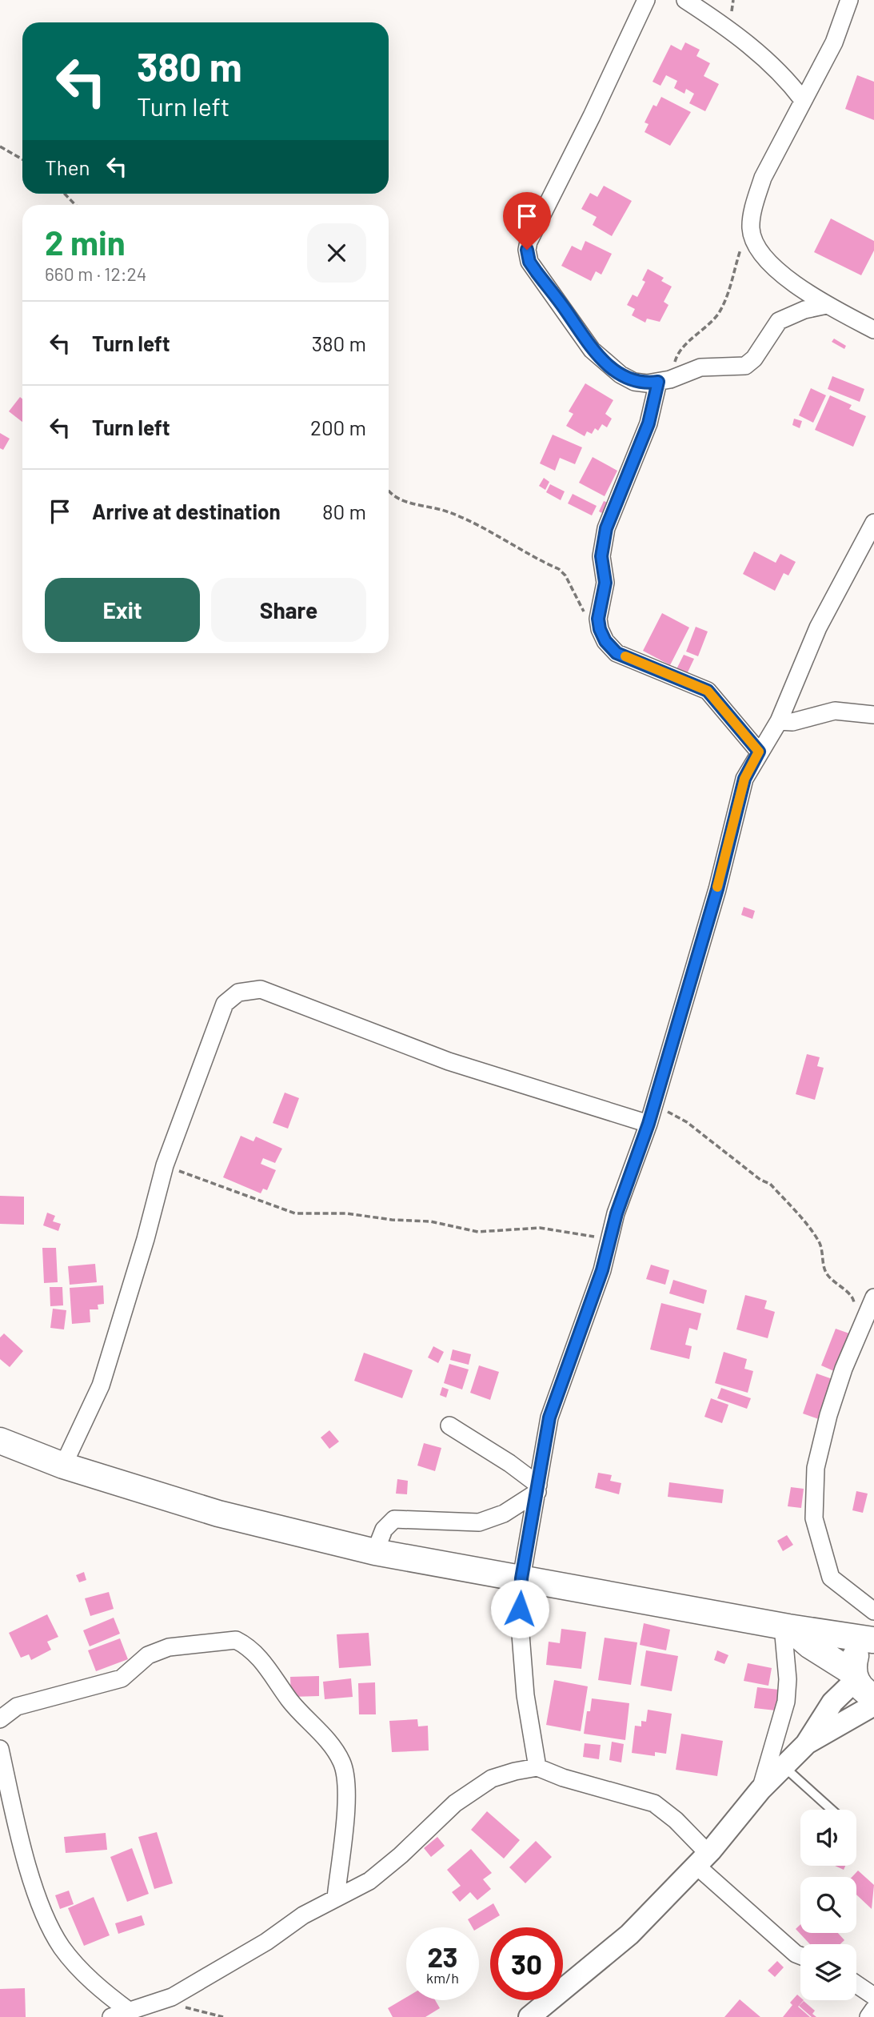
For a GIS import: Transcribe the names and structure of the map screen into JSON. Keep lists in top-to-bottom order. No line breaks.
{"page":{"turn":["380 m","Turn left"],"then":"Then","heading":["2 min","660 m · 12:24"],"list":[{"name":"Turn left","value":"380 m"},{"name":"Turn left","value":"200 m"},{"name":"Arrive at destination","value":"80 m"}],"buttons":["Exit","Share"],"speed":"23 km/h","limit":"30"}}
